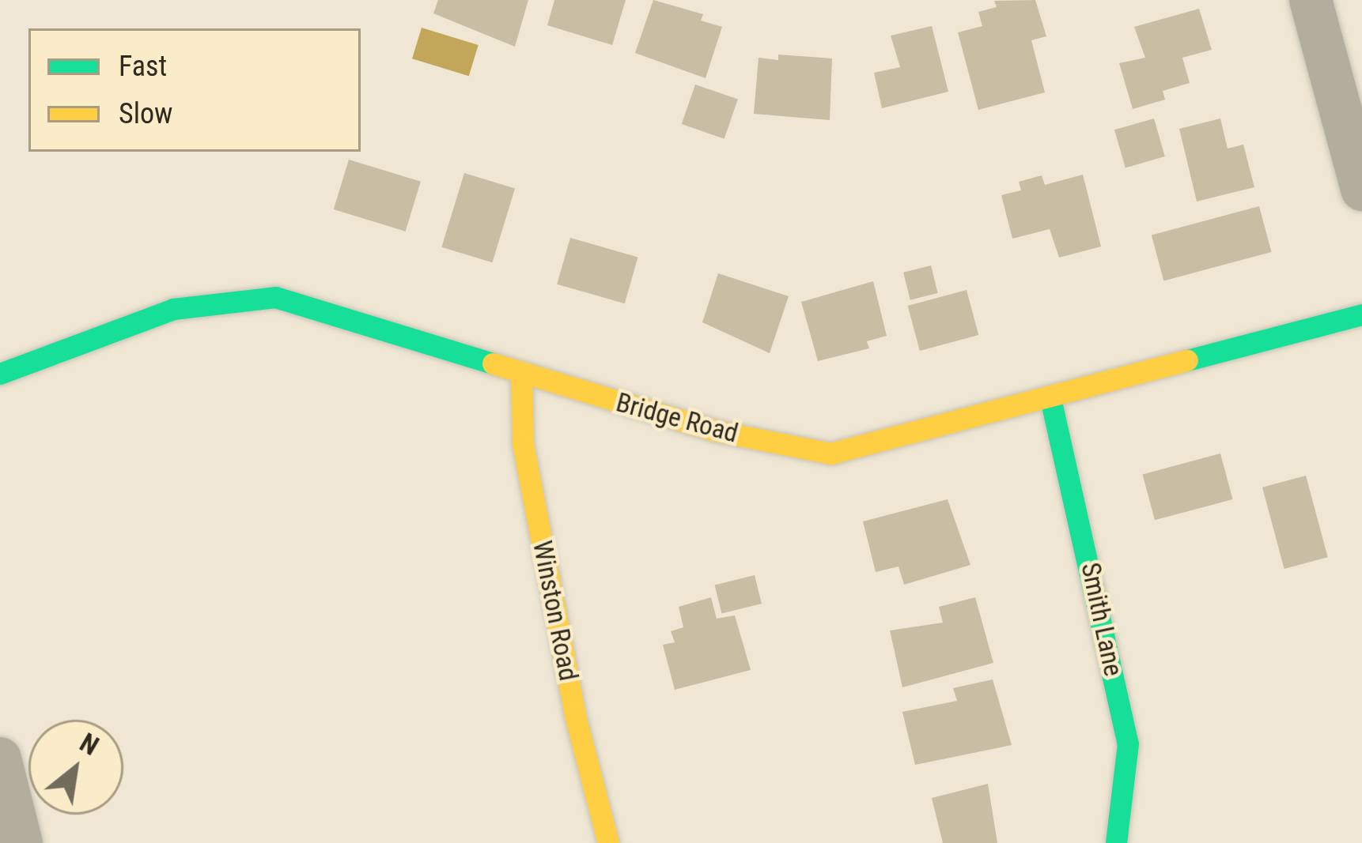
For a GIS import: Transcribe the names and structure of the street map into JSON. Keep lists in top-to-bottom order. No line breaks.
{"streets":{"street":["Bridge Road","Winston Road","Smith Lane"]},"crossings":[["Bridge Road","Winston Road"],["Bridge Road","Smith Lane"]],"legend":["Fast","Slow"],"north":"top right"}
